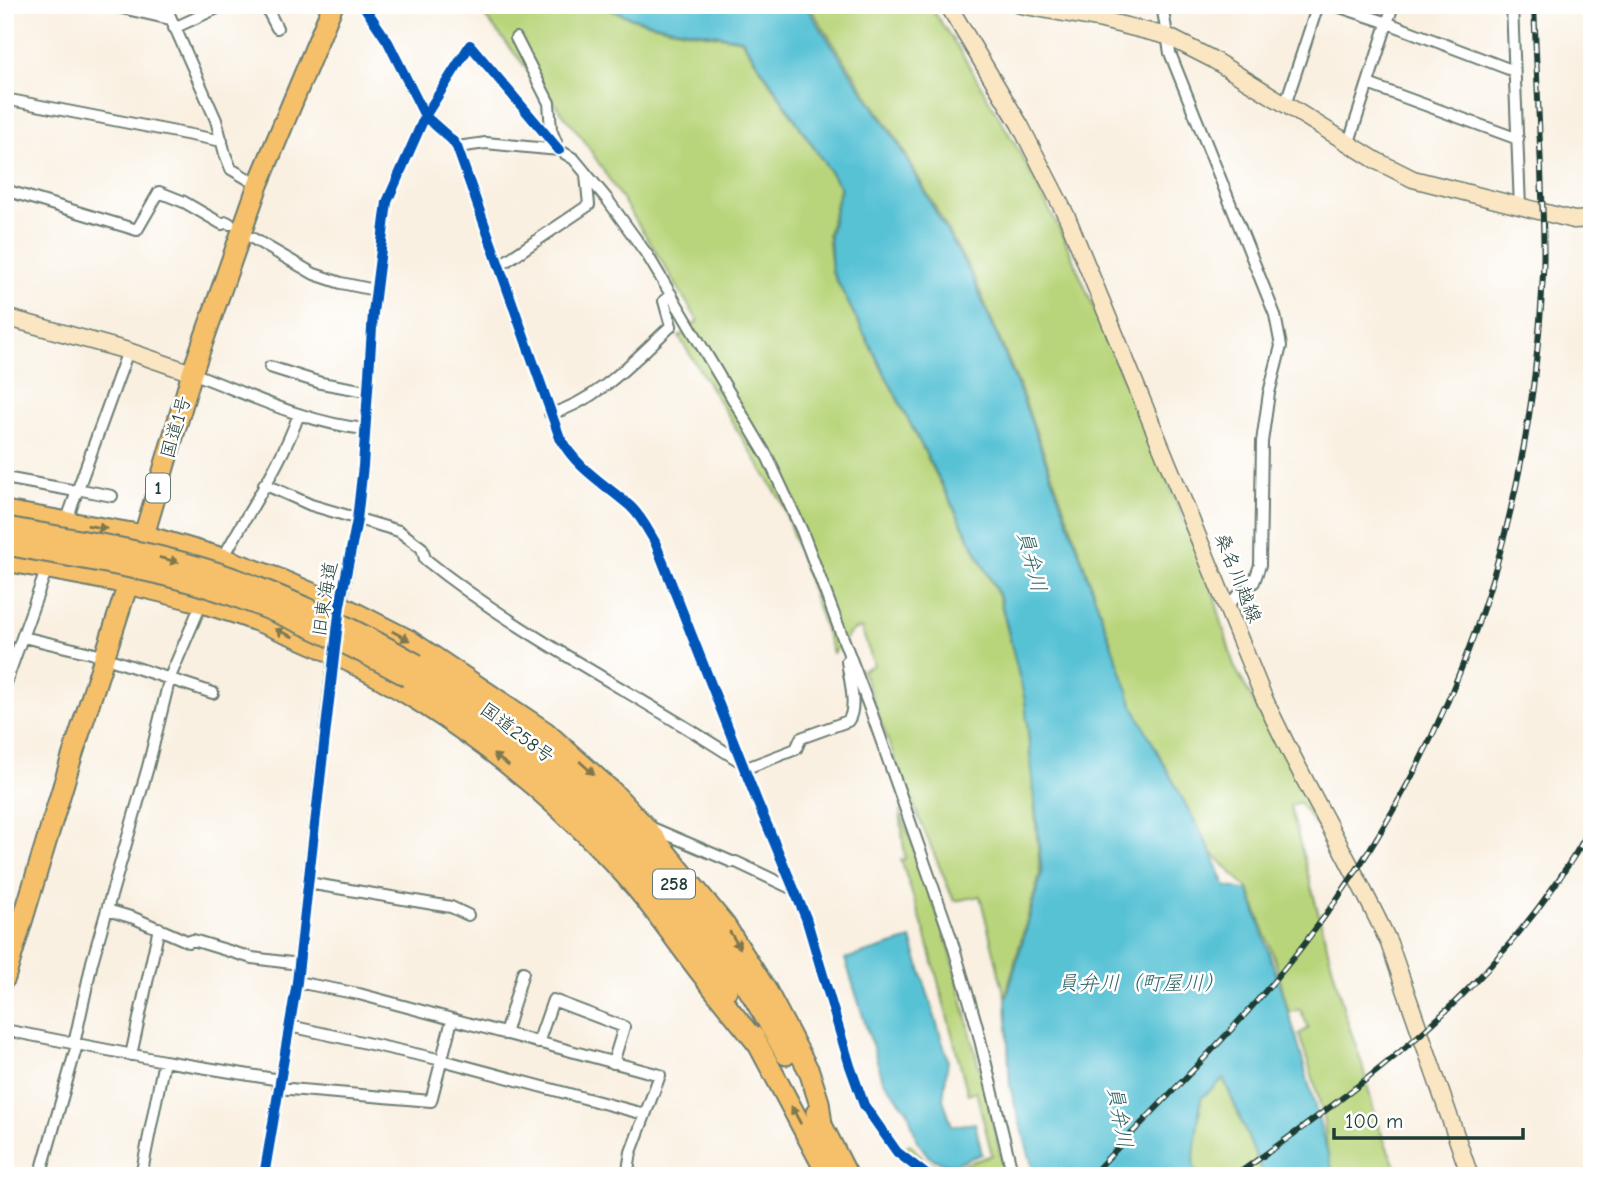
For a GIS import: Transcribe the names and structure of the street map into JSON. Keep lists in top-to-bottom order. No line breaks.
{"streets":{"highway":["国道1号","1","国道258号","258"],"main road":["桑名川越線"],"street":["旧東海道"]},"water":["員弁川","員弁川（町屋川）"],"scale_bar":"100 m"}
